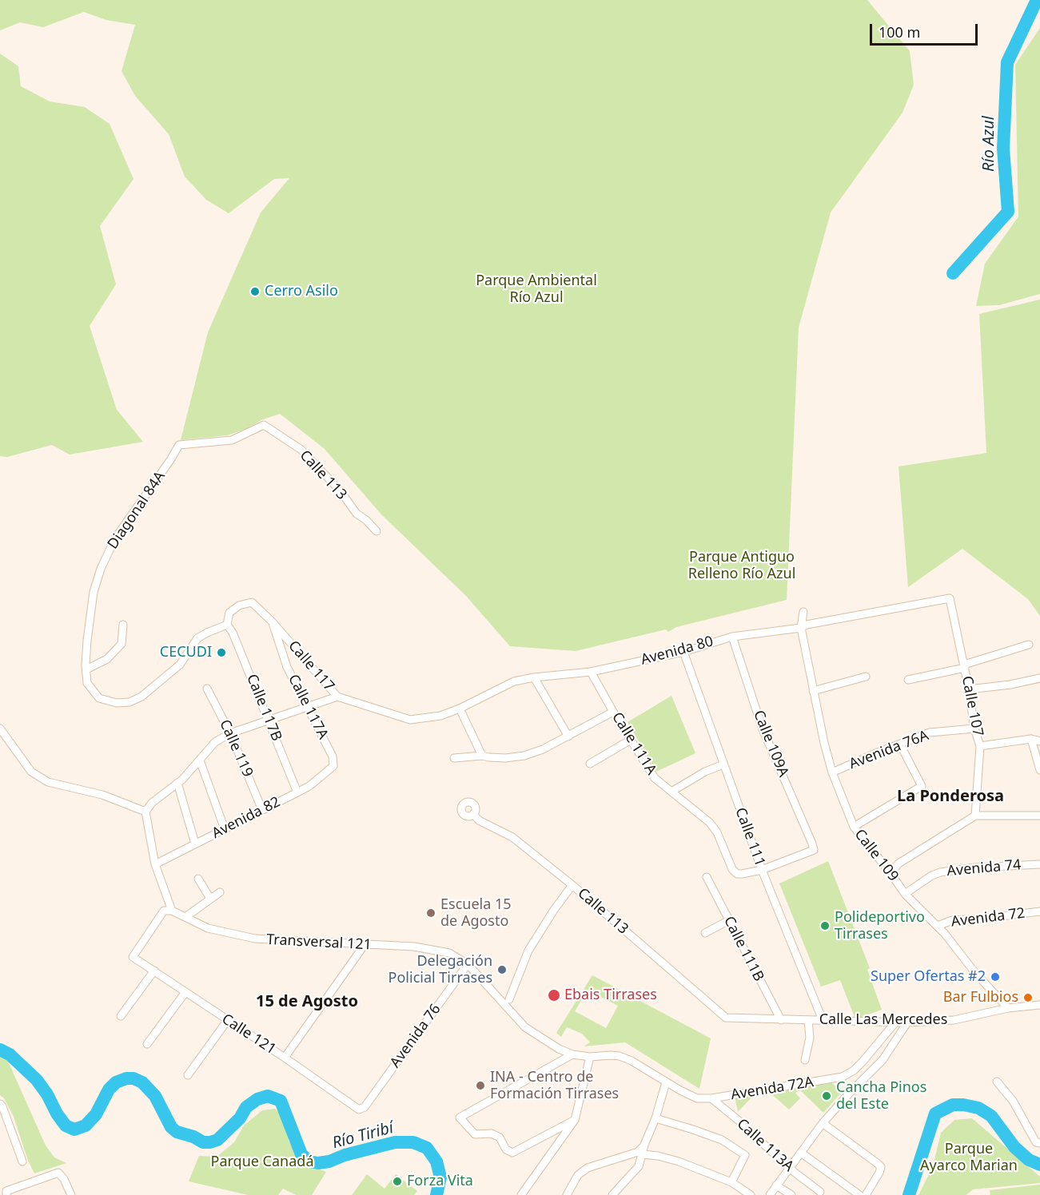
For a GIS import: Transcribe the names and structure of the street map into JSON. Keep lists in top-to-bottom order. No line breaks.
{"streets":{"street":["Calle 113","Diagonal 84A","Avenida 80","Calle 117","Calle 107","Calle 117A","Calle 117B","Calle 111A","Calle 109A","Calle 119","Avenida 76A","Avenida 82","Calle 111","Calle 109","Avenida 74","Avenida 72","Transversal 121","Calle 111B","Calle Las Mercedes","Calle 121","Avenida 76","Avenida 72A","Calle 113A"]},"crossings":[["Calle 113","Diagonal 84A"],["Calle 113","Calle Las Mercedes"],["Diagonal 84A","Calle 117"],["Diagonal 84A","Calle 117B"],["Avenida 80","Calle 117"],["Avenida 80","Calle 107"],["Avenida 80","Calle 111A"],["Avenida 80","Calle 109A"],["Avenida 80","Calle 111"],["Avenida 80","Calle 109"],["Calle 117","Calle 117A"],["Calle 117","Calle 117B"],["Calle 107","Avenida 76A"],["Calle 117A","Avenida 82"],["Calle 117B","Avenida 82"],["Calle 111A","Calle 109A"],["Calle 111A","Calle 111"],["Calle 109A","Calle 111"],["Calle 119","Avenida 82"],["Avenida 76A","Calle 109"],["Calle 111","Calle Las Mercedes"],["Calle 109","Avenida 74"],["Calle 109","Avenida 72"],["Calle 109","Calle Las Mercedes"],["Transversal 121","Calle 121"],["Transversal 121","Avenida 76"],["Transversal 121","Avenida 72A"],["Transversal 121","Calle 113A"],["Calle 111B","Calle Las Mercedes"],["Calle Las Mercedes","Avenida 72A"],["Calle 121","Avenida 76"],["Avenida 72A","Calle 113A"]],"districts":["La Ponderosa","15 de Agosto"],"water":["Río Azul","Río Tiribí"],"parks":["Parque Ambiental Río Azul","Parque Antiguo Relleno Río Azul","Parque Ayarco Marian","Parque Canadá"],"places":["Cerro Asilo","CECUDI","Escuela 15 de Agosto","Polideportivo Tirrases","Delegación Policial Tirrases","Super Ofertas #2","Ebais Tirrases","Bar Fulbios","INA - Centro de Formación Tirrases","Cancha Pinos del Este","Forza Vita"],"scale_bar":"100 m"}
